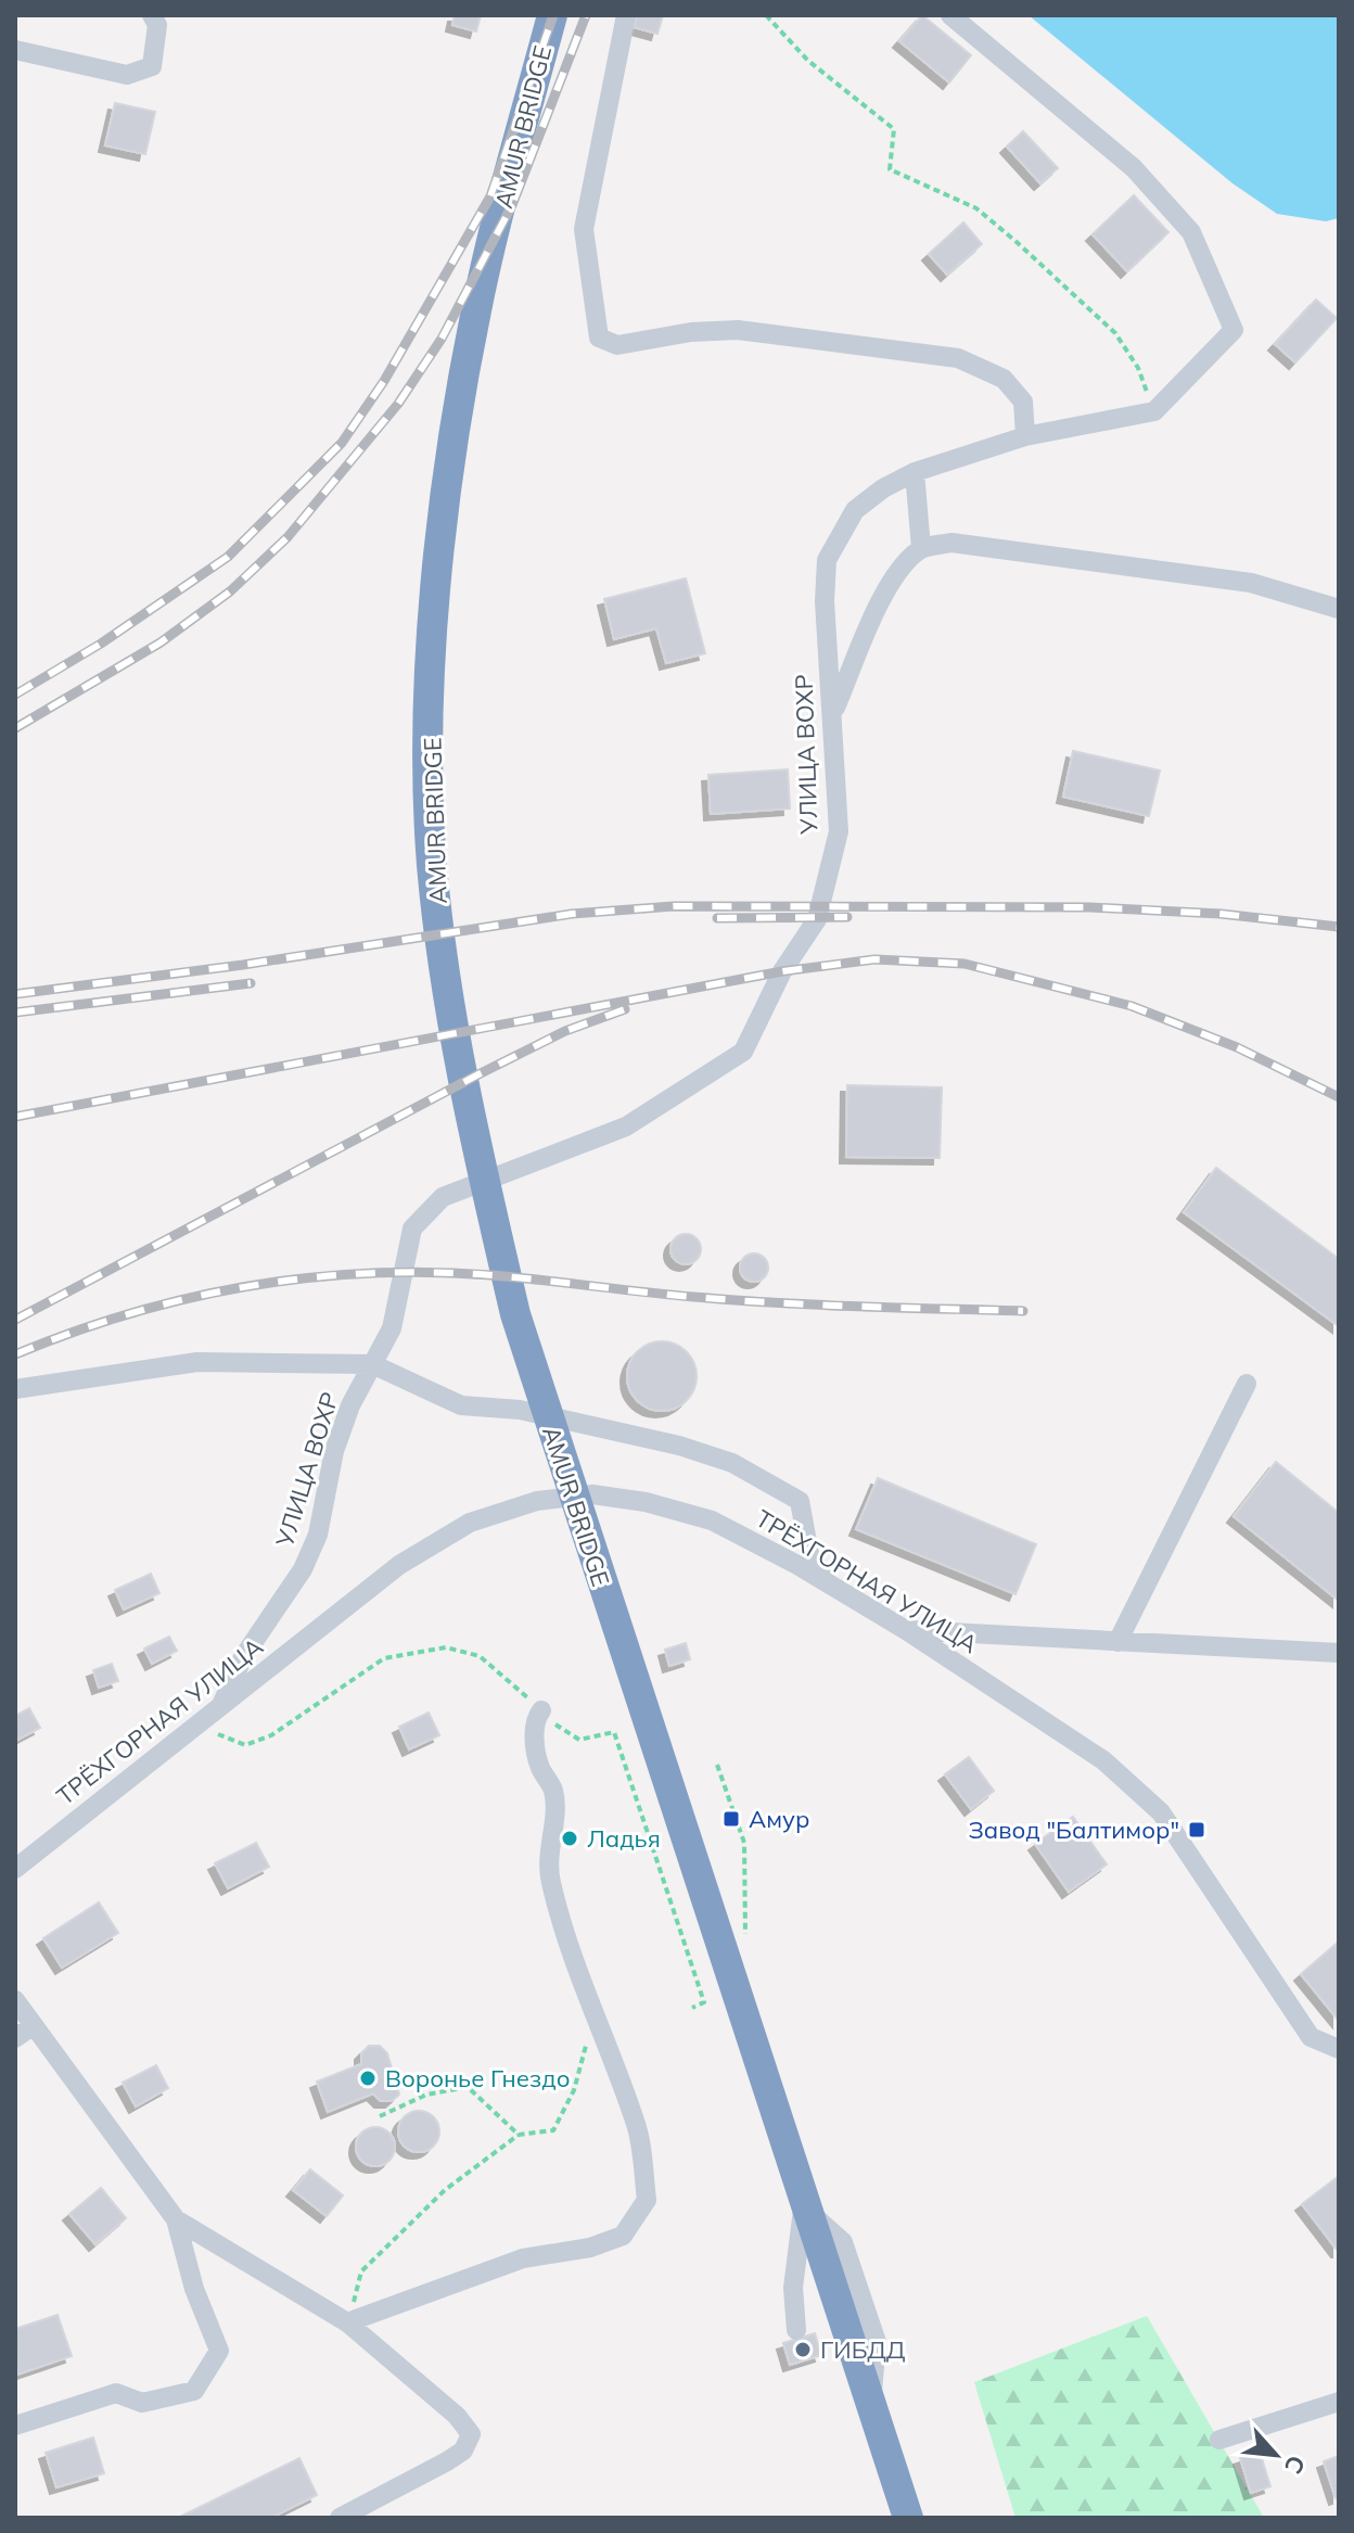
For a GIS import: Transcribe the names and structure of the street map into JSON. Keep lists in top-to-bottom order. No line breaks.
{"streets":{"highway":["AMUR BRIDGE"],"street":["УЛИЦА ВОХР","ТРЁХГОРНАЯ УЛИЦА"]},"crossings":[["УЛИЦА ВОХР","ТРЁХГОРНАЯ УЛИЦА"]],"places":{"transit":["Амур","Завод \"Балтимор\""],"other":["Ладья","Воронье Гнездо","ГИБДД"]},"north":"bottom right"}
